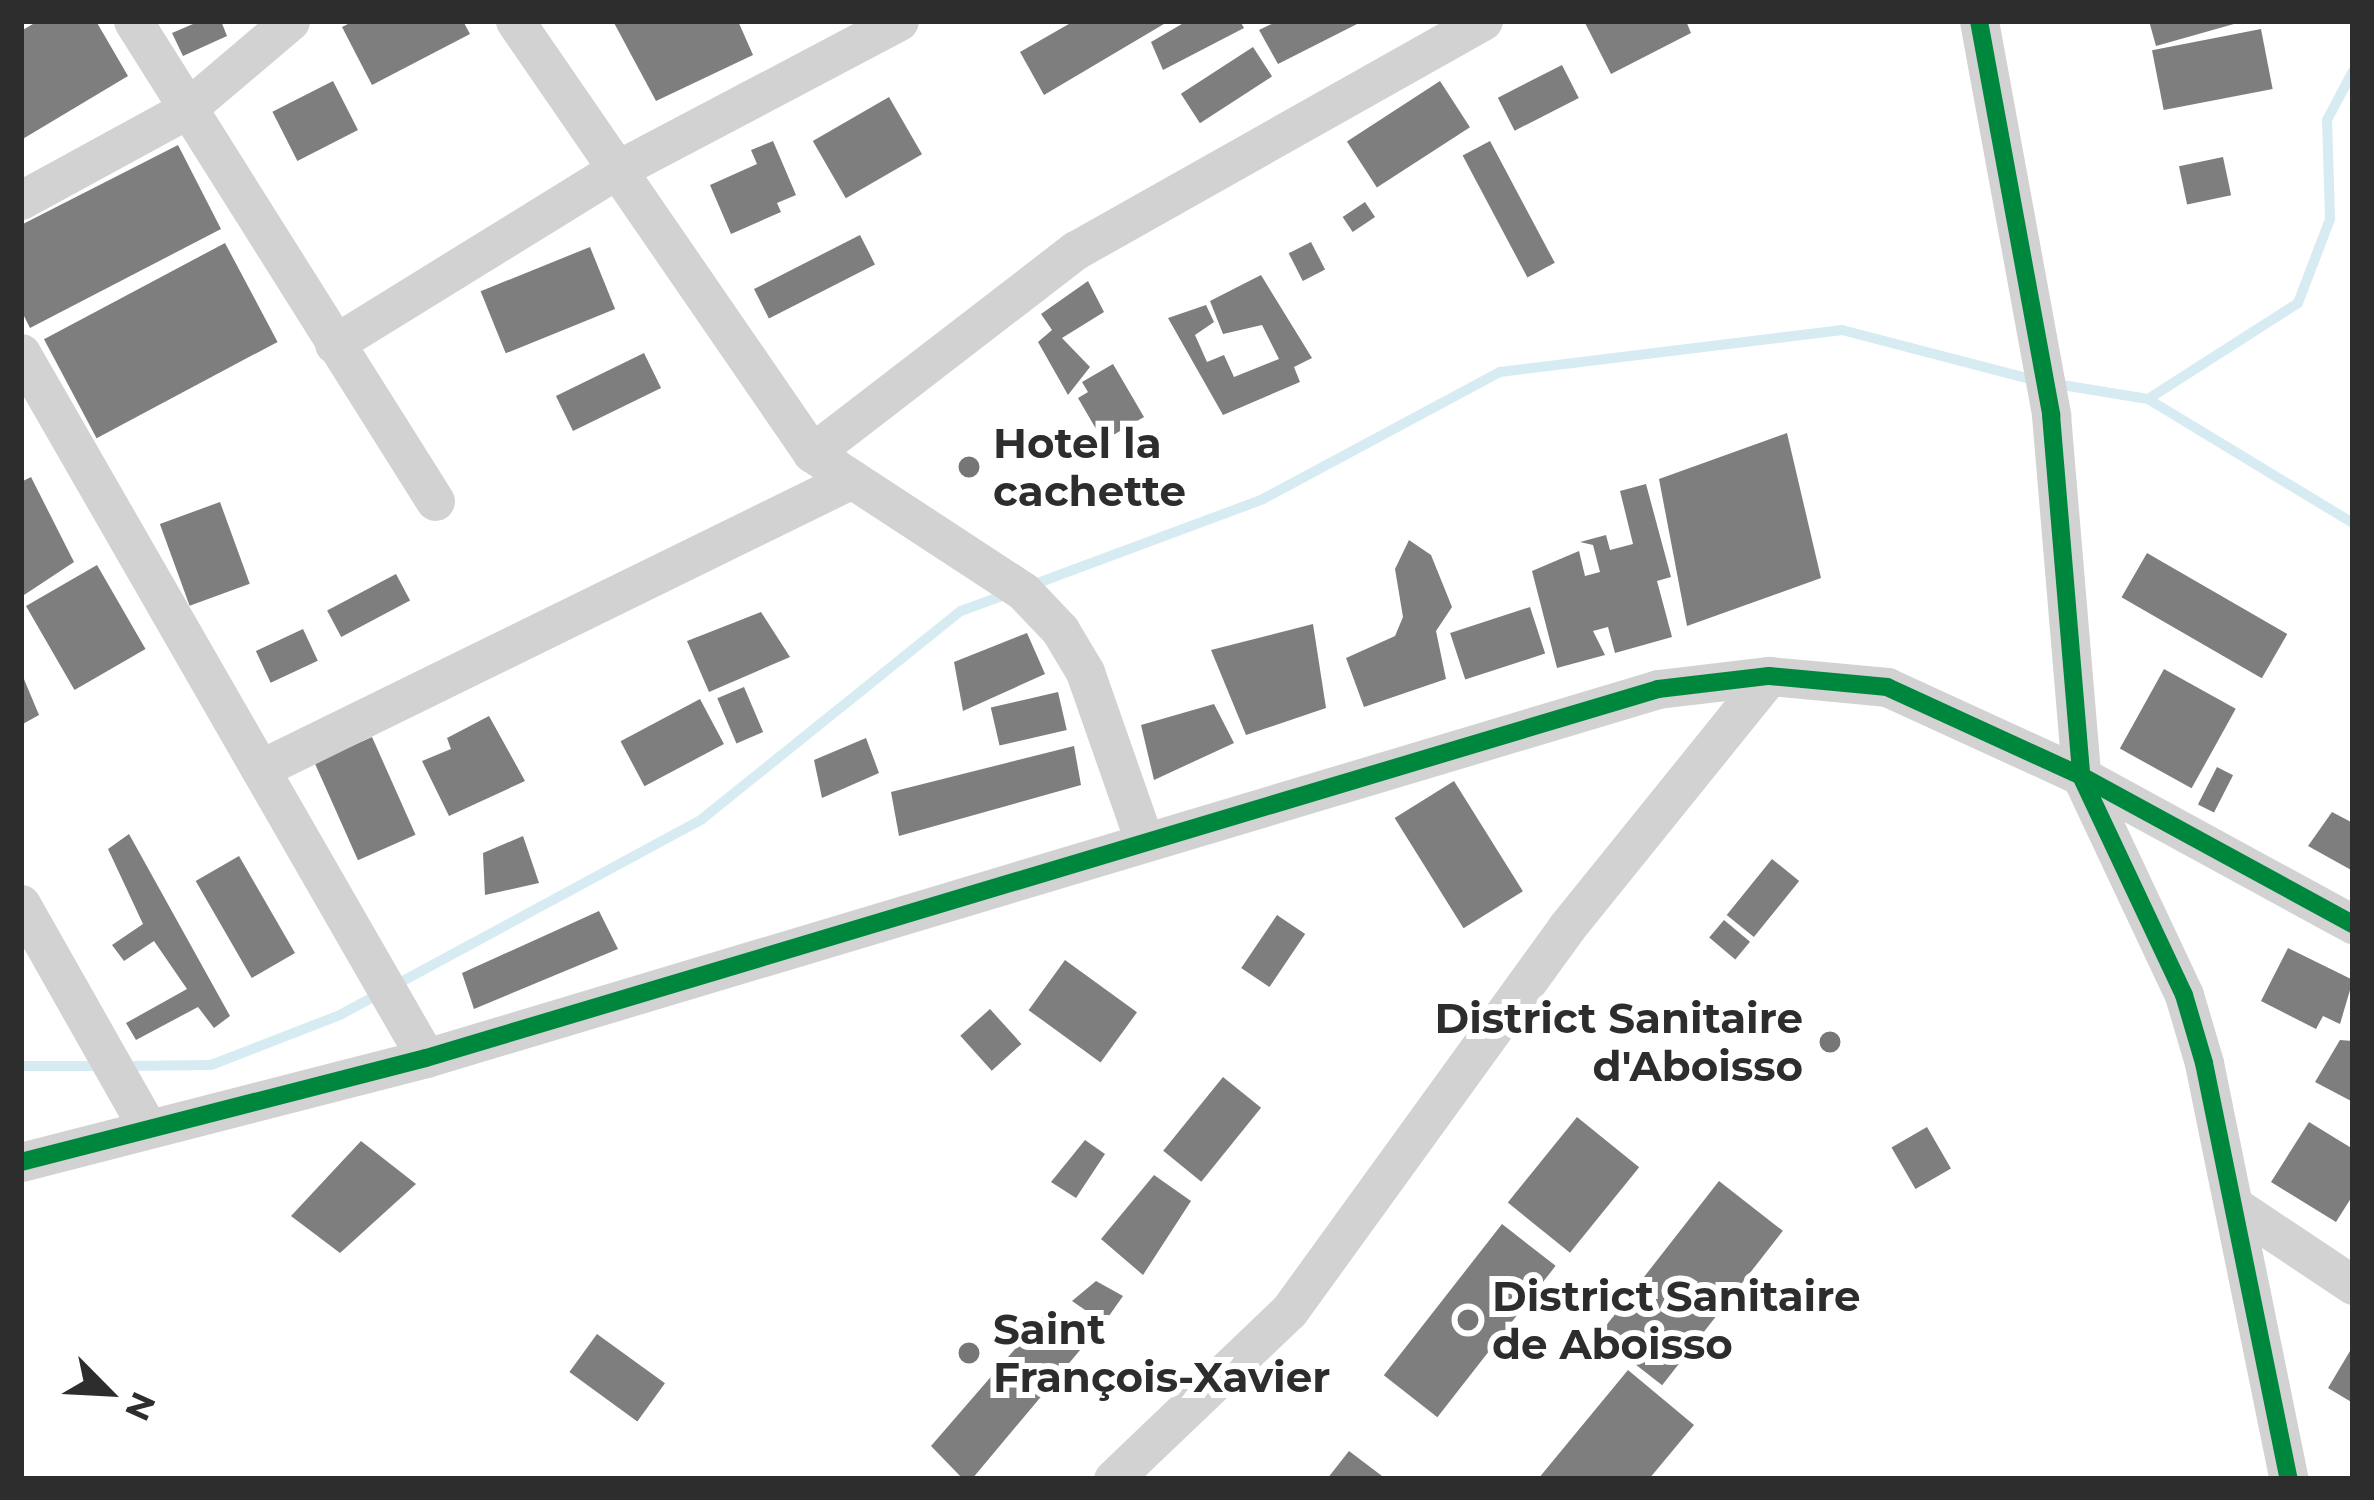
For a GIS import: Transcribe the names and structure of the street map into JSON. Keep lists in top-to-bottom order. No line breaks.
{"places":["Hotel la cachette","District Sanitaire d'Aboisso","District Sanitaire de Aboisso","Saint François-Xavier"],"north":"bottom right"}
